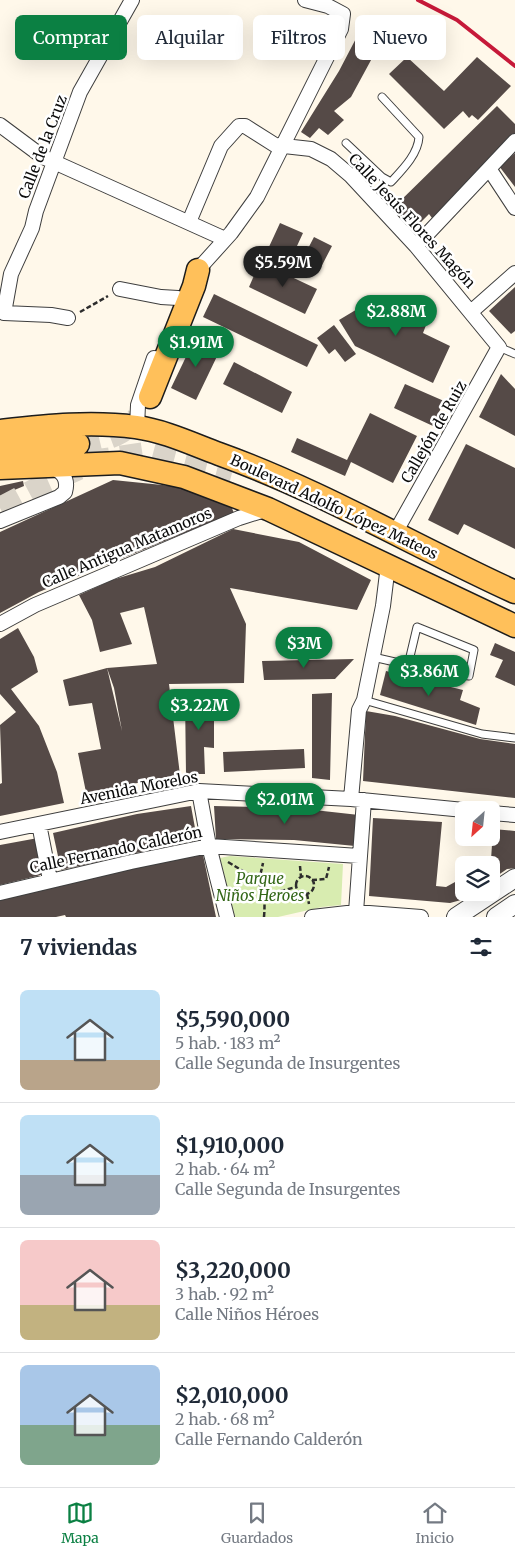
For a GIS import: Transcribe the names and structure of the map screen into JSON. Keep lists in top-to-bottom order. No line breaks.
{"streets":{"main road":["Boulevard Adolfo López Mateos"],"street":["Calle de la Cruz","Calle Jesús Flores Magón","Callejón de Ruiz","Calle Antigua Matamoros","Avenida Morelos","Calle Fernando Calderón"]},"crossings":[["Calle Jesús Flores Magón","Callejón de Ruiz"],["Callejón de Ruiz","Boulevard Adolfo López Mateos"],["Boulevard Adolfo López Mateos","Calle Antigua Matamoros"]],"parks":["Parque Niños Heroes"],"north":"bottom left","page":{"chip":["Comprar","Alquilar","Filtros","Nuevo"],"price":["$5.59M","$2.88M","$1.91M","$3M","$3.86M","$3.22M","$2.01M"],"heading":"7 viviendas","list":[{"name":"$5,590,000","note":"5 hab. · 183 m² · Calle Segunda de Insurgentes"},{"name":"$1,910,000","note":"2 hab. · 64 m² · Calle Segunda de Insurgentes"},{"name":"$3,220,000","note":"3 hab. · 92 m² · Calle Niños Héroes"},{"name":"$2,010,000","note":"2 hab. · 68 m² · Calle Fernando Calderón"}],"tabs":["Mapa","Guardados","Inicio"]}}
